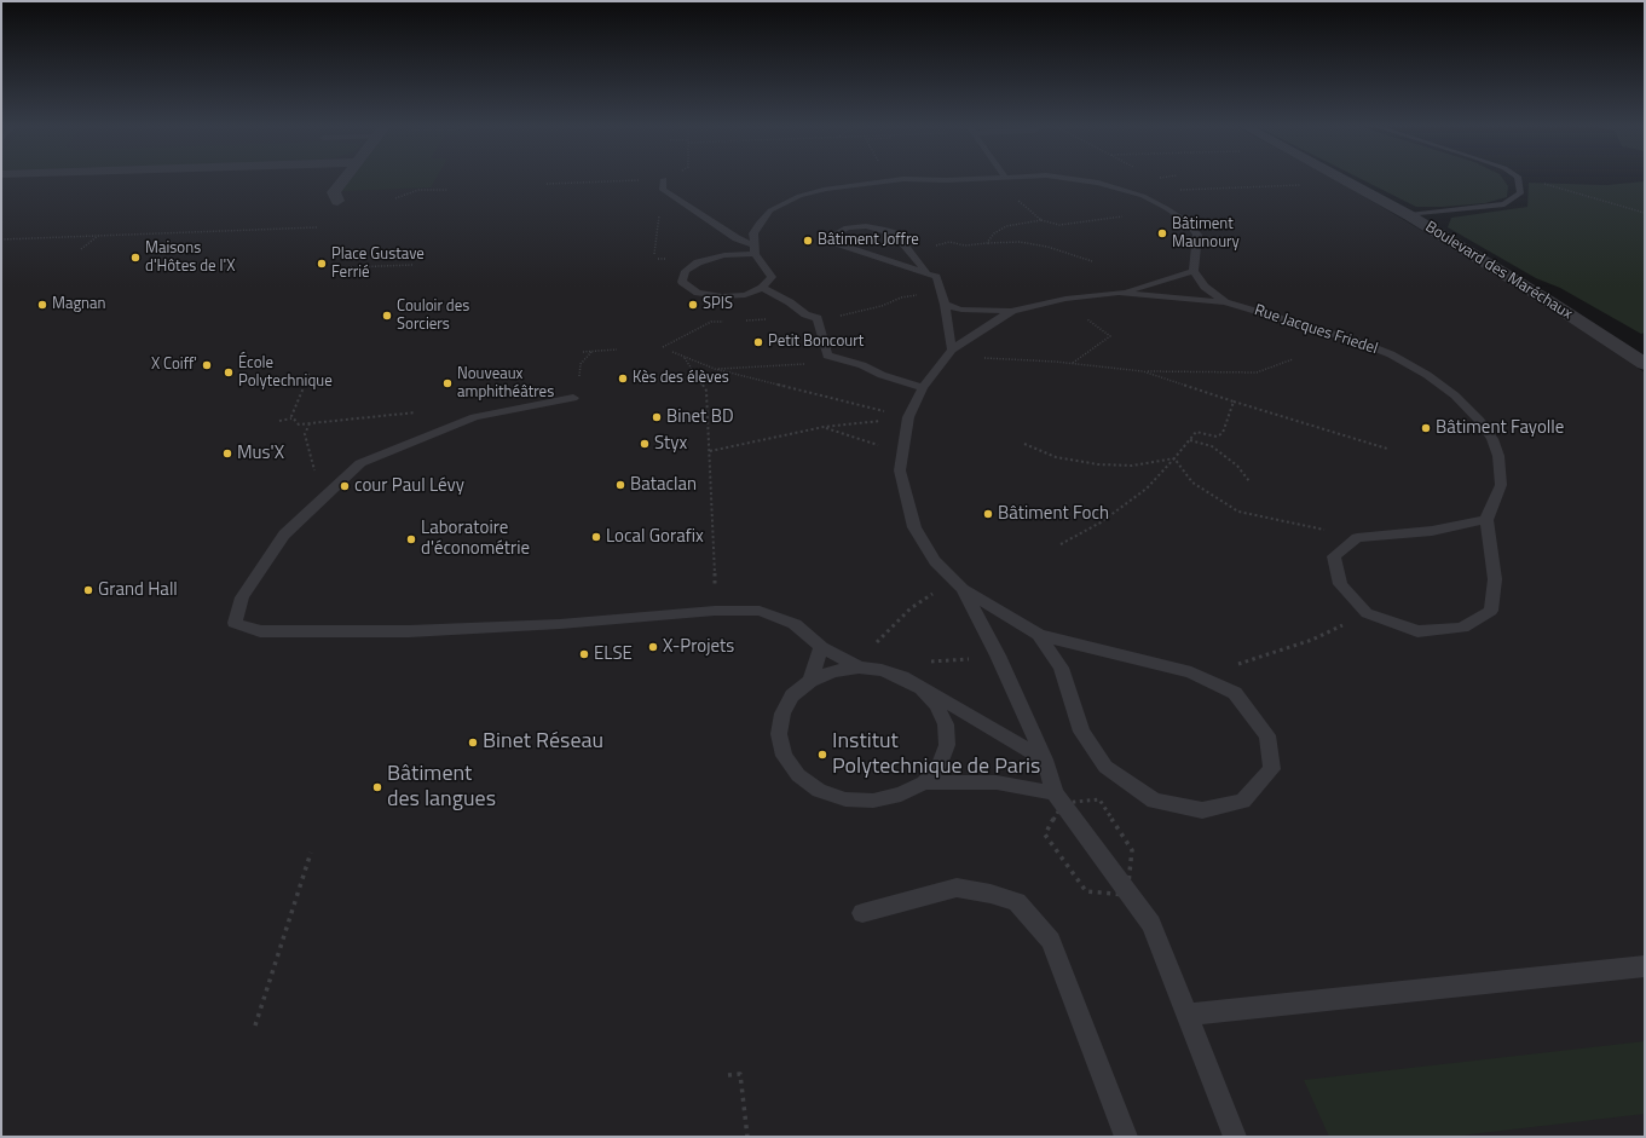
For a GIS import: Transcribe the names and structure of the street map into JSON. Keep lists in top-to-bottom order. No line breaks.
{"streets":{"street":["Boulevard des Maréchaux"],"lane":["Rue Jacques Friedel"]},"places":["Bâtiment Maunoury","Bâtiment Joffre","Maisons d'Hôtes de l'X","Place Gustave Ferrié","Magnan","SPIS","Couloir des Sorciers","Petit Boncourt","X Coiff'","École Polytechnique","Kès des élèves","Nouveaux amphithéâtres","Binet BD","Bâtiment Fayolle","Styx","Mus'X","Bataclan","cour Paul Lévy","Bâtiment Foch","Local Gorafix","Laboratoire d'économétrie","Grand Hall","X-Projets","ELSE","Binet Réseau","Institut Polytechnique de Paris","Bâtiment des langues"]}
